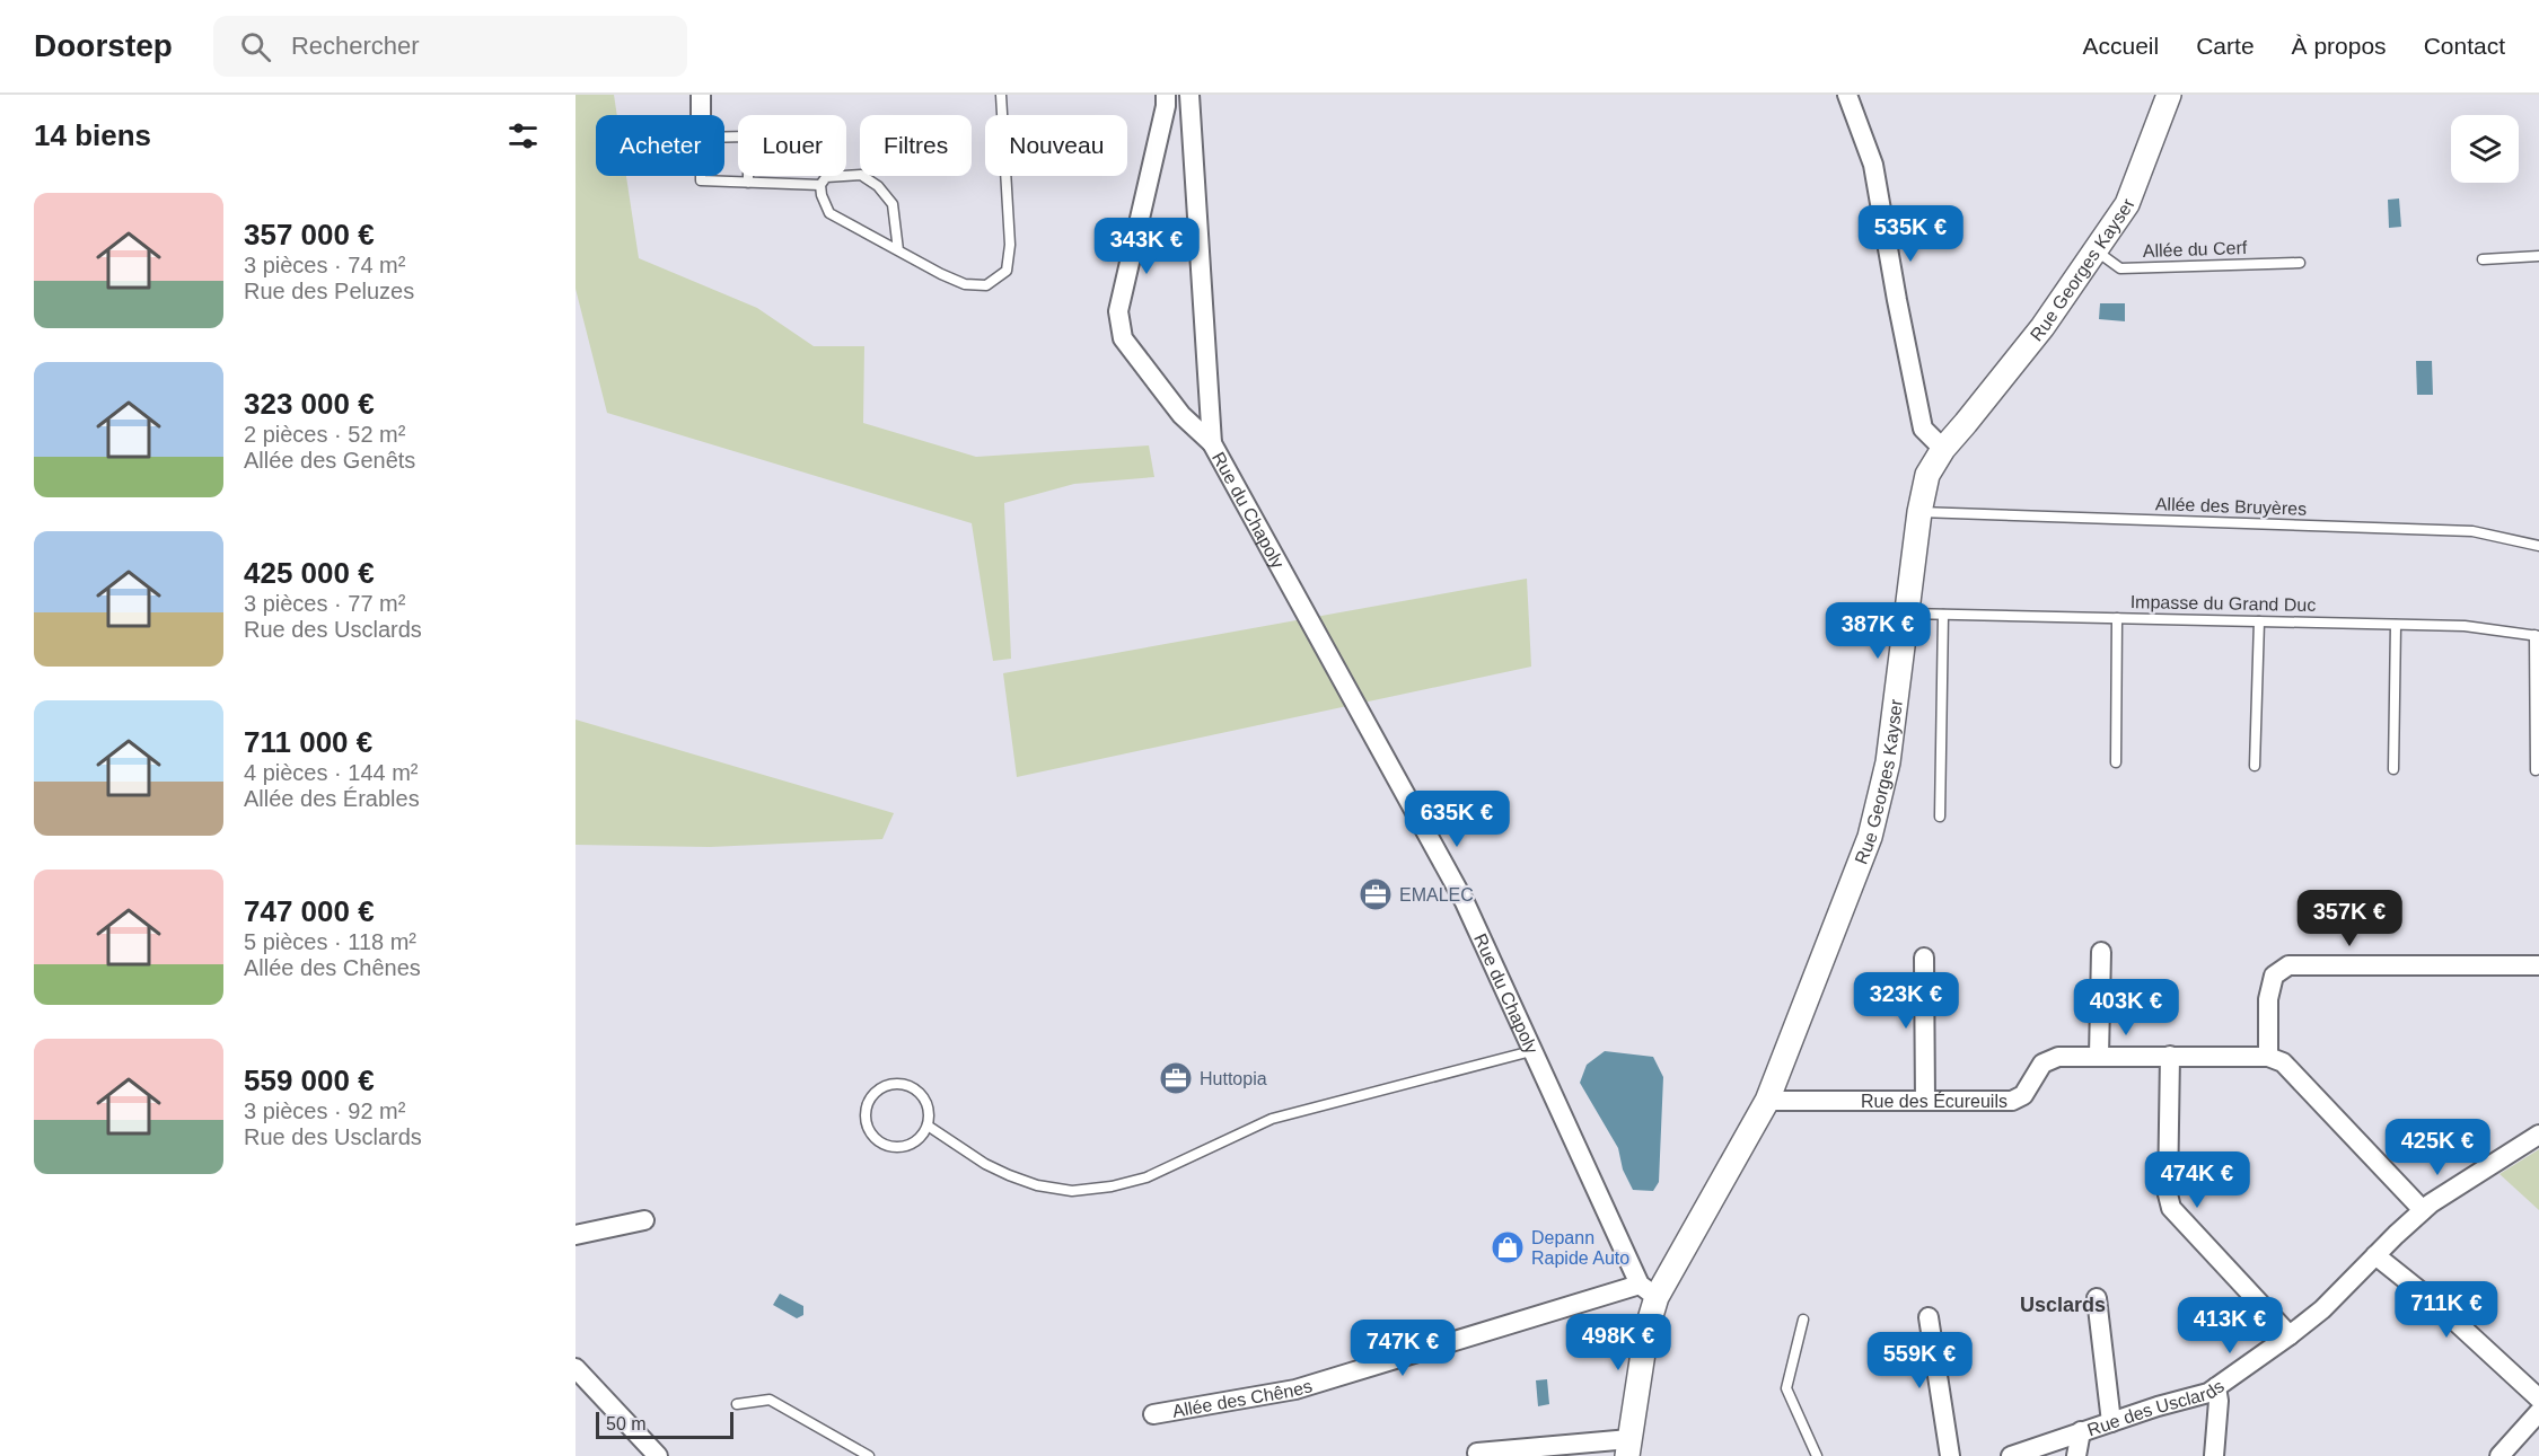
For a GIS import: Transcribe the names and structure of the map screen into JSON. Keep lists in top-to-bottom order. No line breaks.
{"streets":{"street":["Rue Georges Kayser","Rue du Chapoly","Rue des Écureuils","Allée des Chênes","Rue des Usclards"],"lane":["Allée du Cerf","Allée des Bruyères","Impasse du Grand Duc"]},"crossings":[["Allée du Cerf","Rue Georges Kayser"],["Rue Georges Kayser","Allée des Bruyères"],["Rue Georges Kayser","Rue du Chapoly"],["Rue Georges Kayser","Impasse du Grand Duc"],["Rue Georges Kayser","Rue des Écureuils"],["Rue Georges Kayser","Allée des Chênes"],["Rue du Chapoly","Allée des Chênes"]],"districts":["Usclards"],"places":{"office":["EMALEC","Huttopia"],"shop":["Depann Rapide Auto"]},"scale_bar":"50 m","page":{"header":"Doorstep","search":"Rechercher","nav":["Accueil","Carte","À propos","Contact"],"heading":"14 biens","chip":["Acheter","Louer","Filtres","Nouveau"],"list":[{"name":"357 000 €","note":"3 pièces · 74 m² · Rue des Peluzes"},{"name":"323 000 €","note":"2 pièces · 52 m² · Allée des Genêts"},{"name":"425 000 €","note":"3 pièces · 77 m² · Rue des Usclards"},{"name":"711 000 €","note":"4 pièces · 144 m² · Allée des Érables"},{"name":"747 000 €","note":"5 pièces · 118 m² · Allée des Chênes"},{"name":"559 000 €","note":"3 pièces · 92 m² · Rue des Usclards"}],"price":["535K €","343K €","387K €","635K €","357K €","323K €","403K €","425K €","474K €","711K €","413K €","498K €","747K €","559K €"],"scale":"50 m"}}
